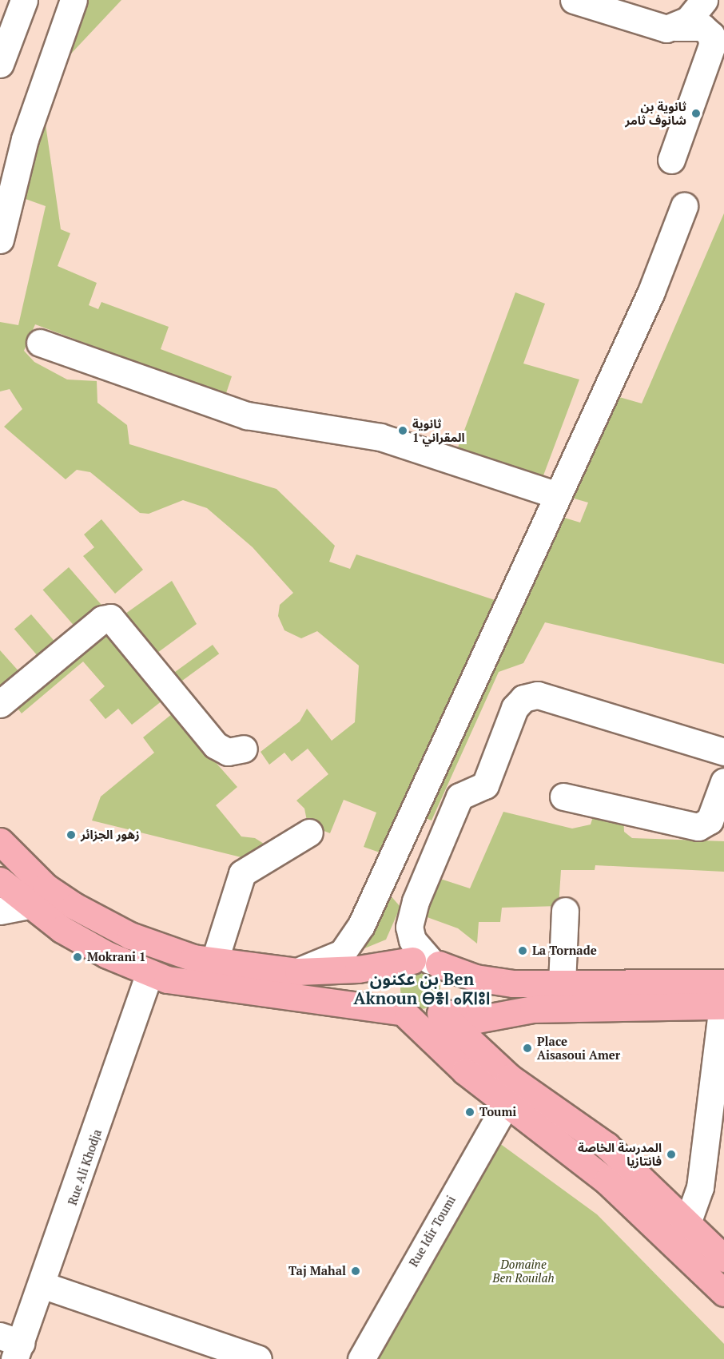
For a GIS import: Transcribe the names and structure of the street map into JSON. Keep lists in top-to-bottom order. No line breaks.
{"streets":{"street":["Rue Ali Khodja","Rue Idir Toumi"]},"districts":["بن عكنون Ben Aknoun ⴱⴻⵏ ⴰⴽⵏⵓⵏ"],"parks":["Domaine Ben Rouilah"],"places":["ثانوية بن شانوف ثامر","ثانوية المقراني 1","زهور الجزائر","La Tornade","Mokrani 1","Place Aisasoui Amer","Toumi","المدرسة الخاصة فانتازيا","Taj Mahal"]}
